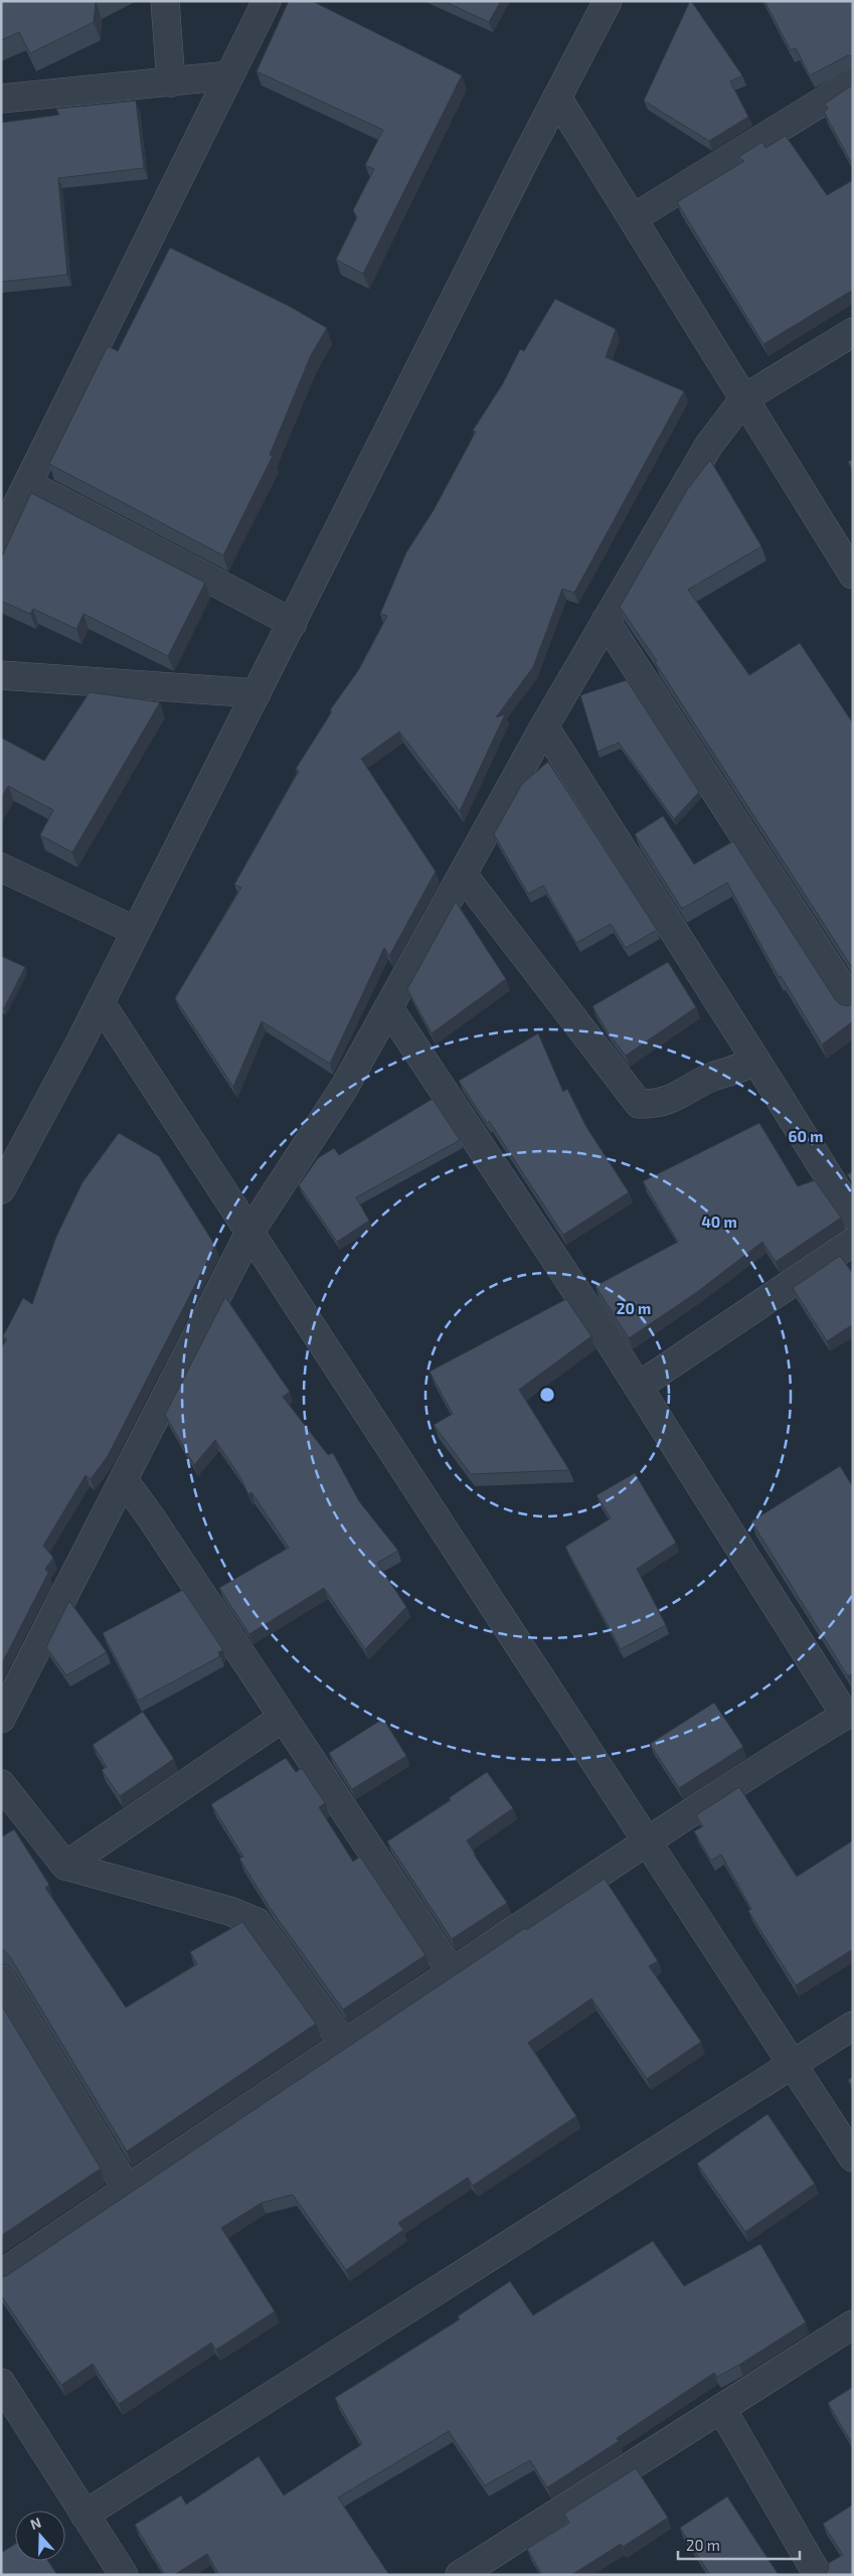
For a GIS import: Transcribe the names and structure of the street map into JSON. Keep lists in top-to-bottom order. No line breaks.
{"scale_bar":"20 m","north":"top","rings":["60 m","40 m","20 m"]}
